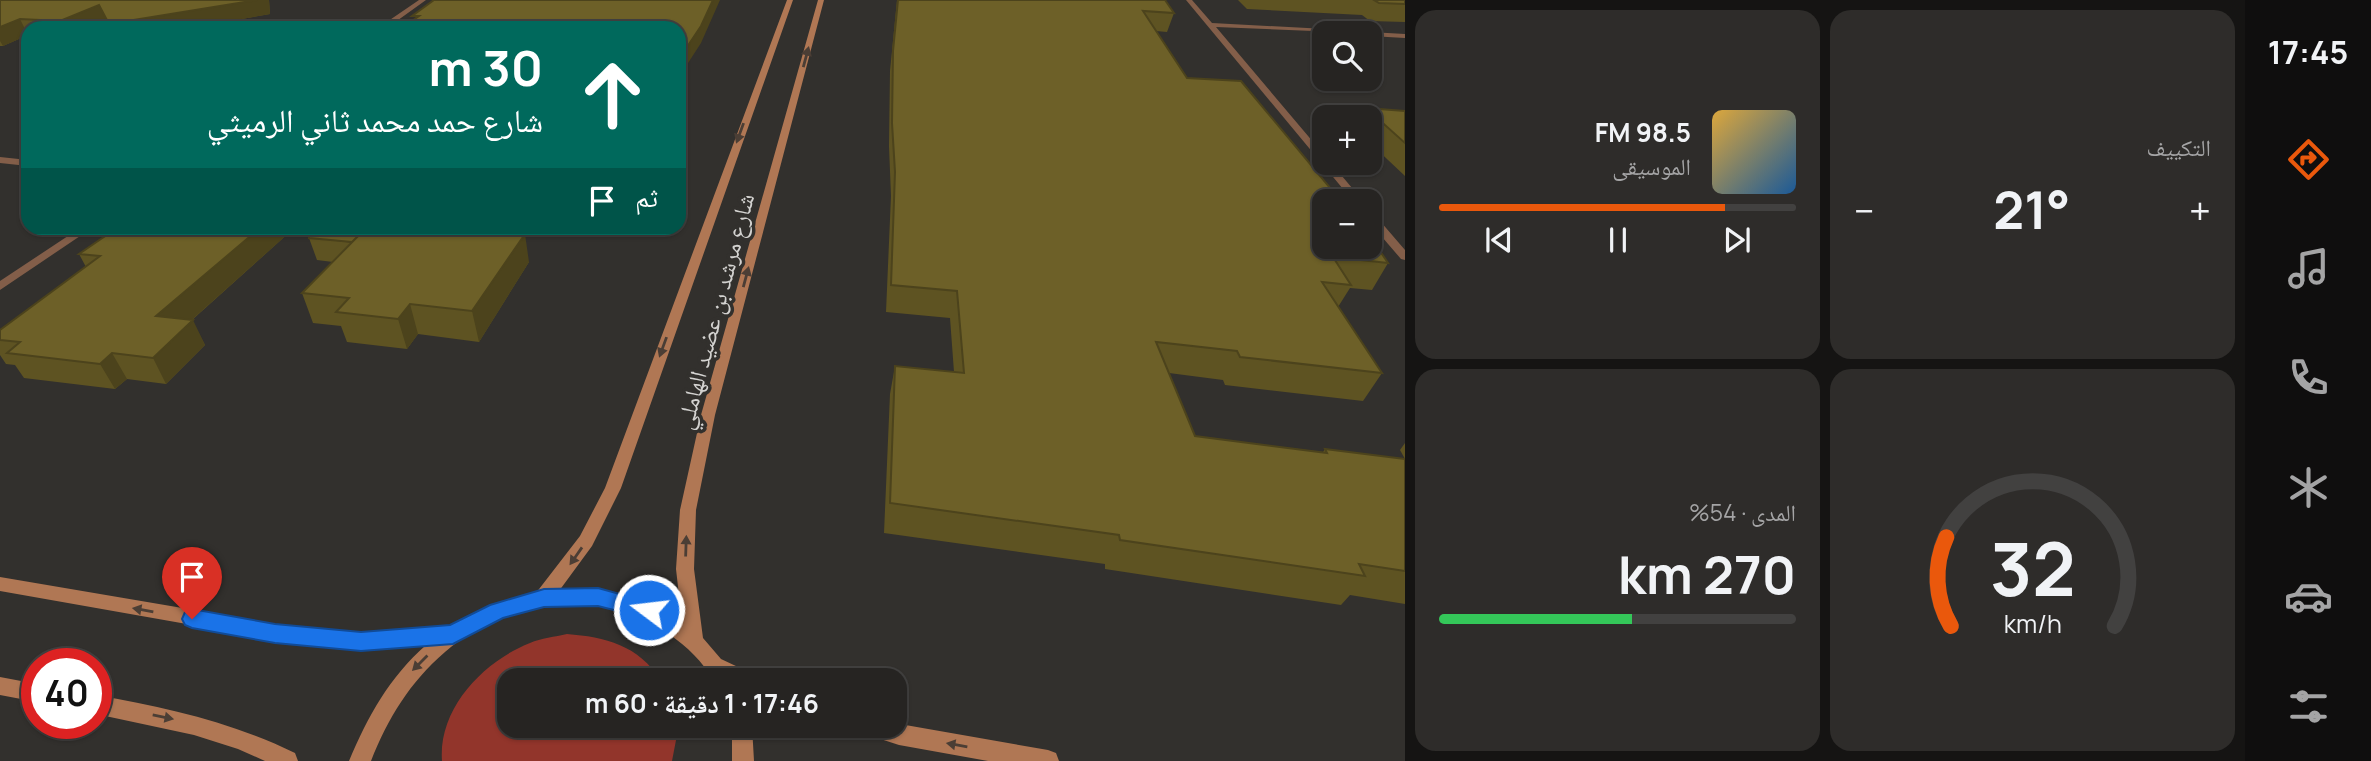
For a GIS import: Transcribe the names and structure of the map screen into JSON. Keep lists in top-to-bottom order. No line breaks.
{"streets":{"street":["شارع مرشد بن عضيد الهاملي"]},"page":{"tabs":"17:45","tile":["التكييف",["المدى · 54%","270 km"]],"map_buttons":["+","−"],"turn":["30 m","شارع حمد محمد ثاني الرميثي"],"song":["98.5 FM","الموسيقى"],"then":"ثم","heat":["−","21°","+"],"limit":"40","trip":"17:46 · 1 دقيقة · 60 m","gauge":["32","km/h"]}}
